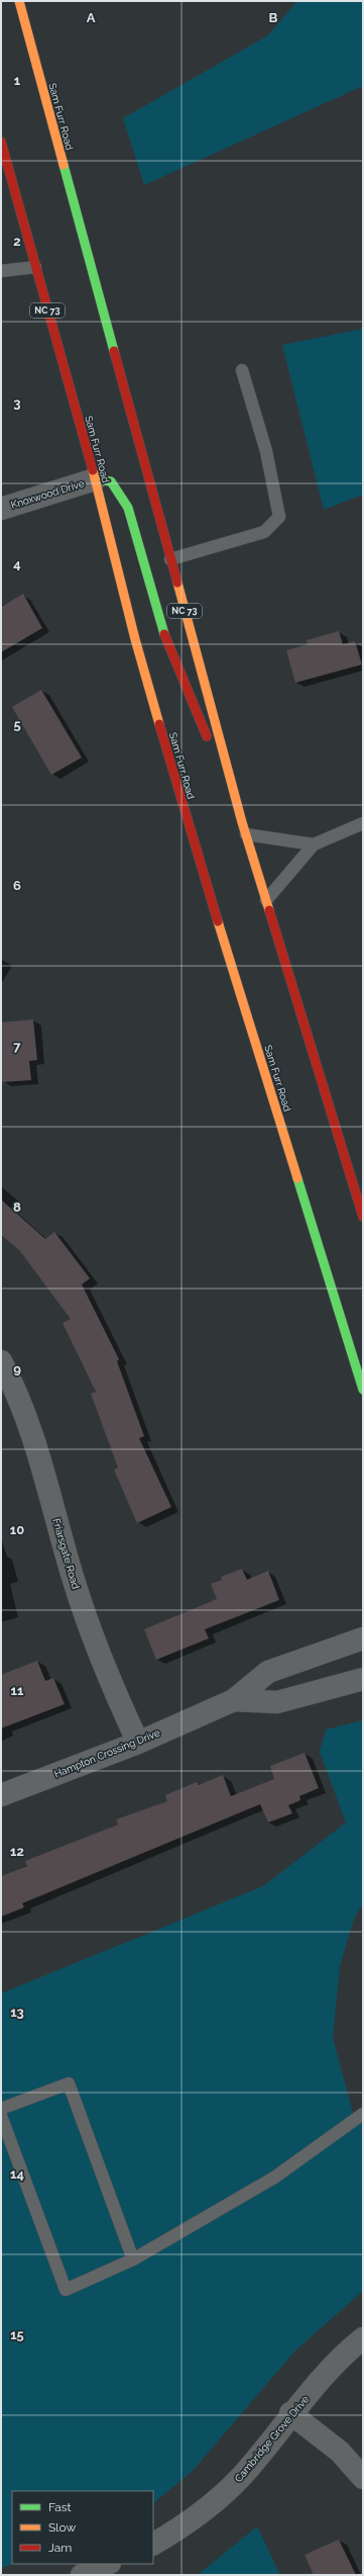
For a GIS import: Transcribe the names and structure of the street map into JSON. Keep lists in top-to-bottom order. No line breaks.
{"streets":{"main road":["Sam Furr Road","NC 73"],"street":["Knoxwood Drive","Friarsgate Road","Hampton Crossing Drive","Cambridge Grove Drive"]},"crossings":[["Sam Furr Road","Knoxwood Drive"],["Friarsgate Road","Hampton Crossing Drive"]],"legend":["Fast","Slow","Jam"],"grid":{"columns":["A","B"],"rows":["1","2","3","4","5","6","7","8","9","10","11","12","13","14","15"]}}
